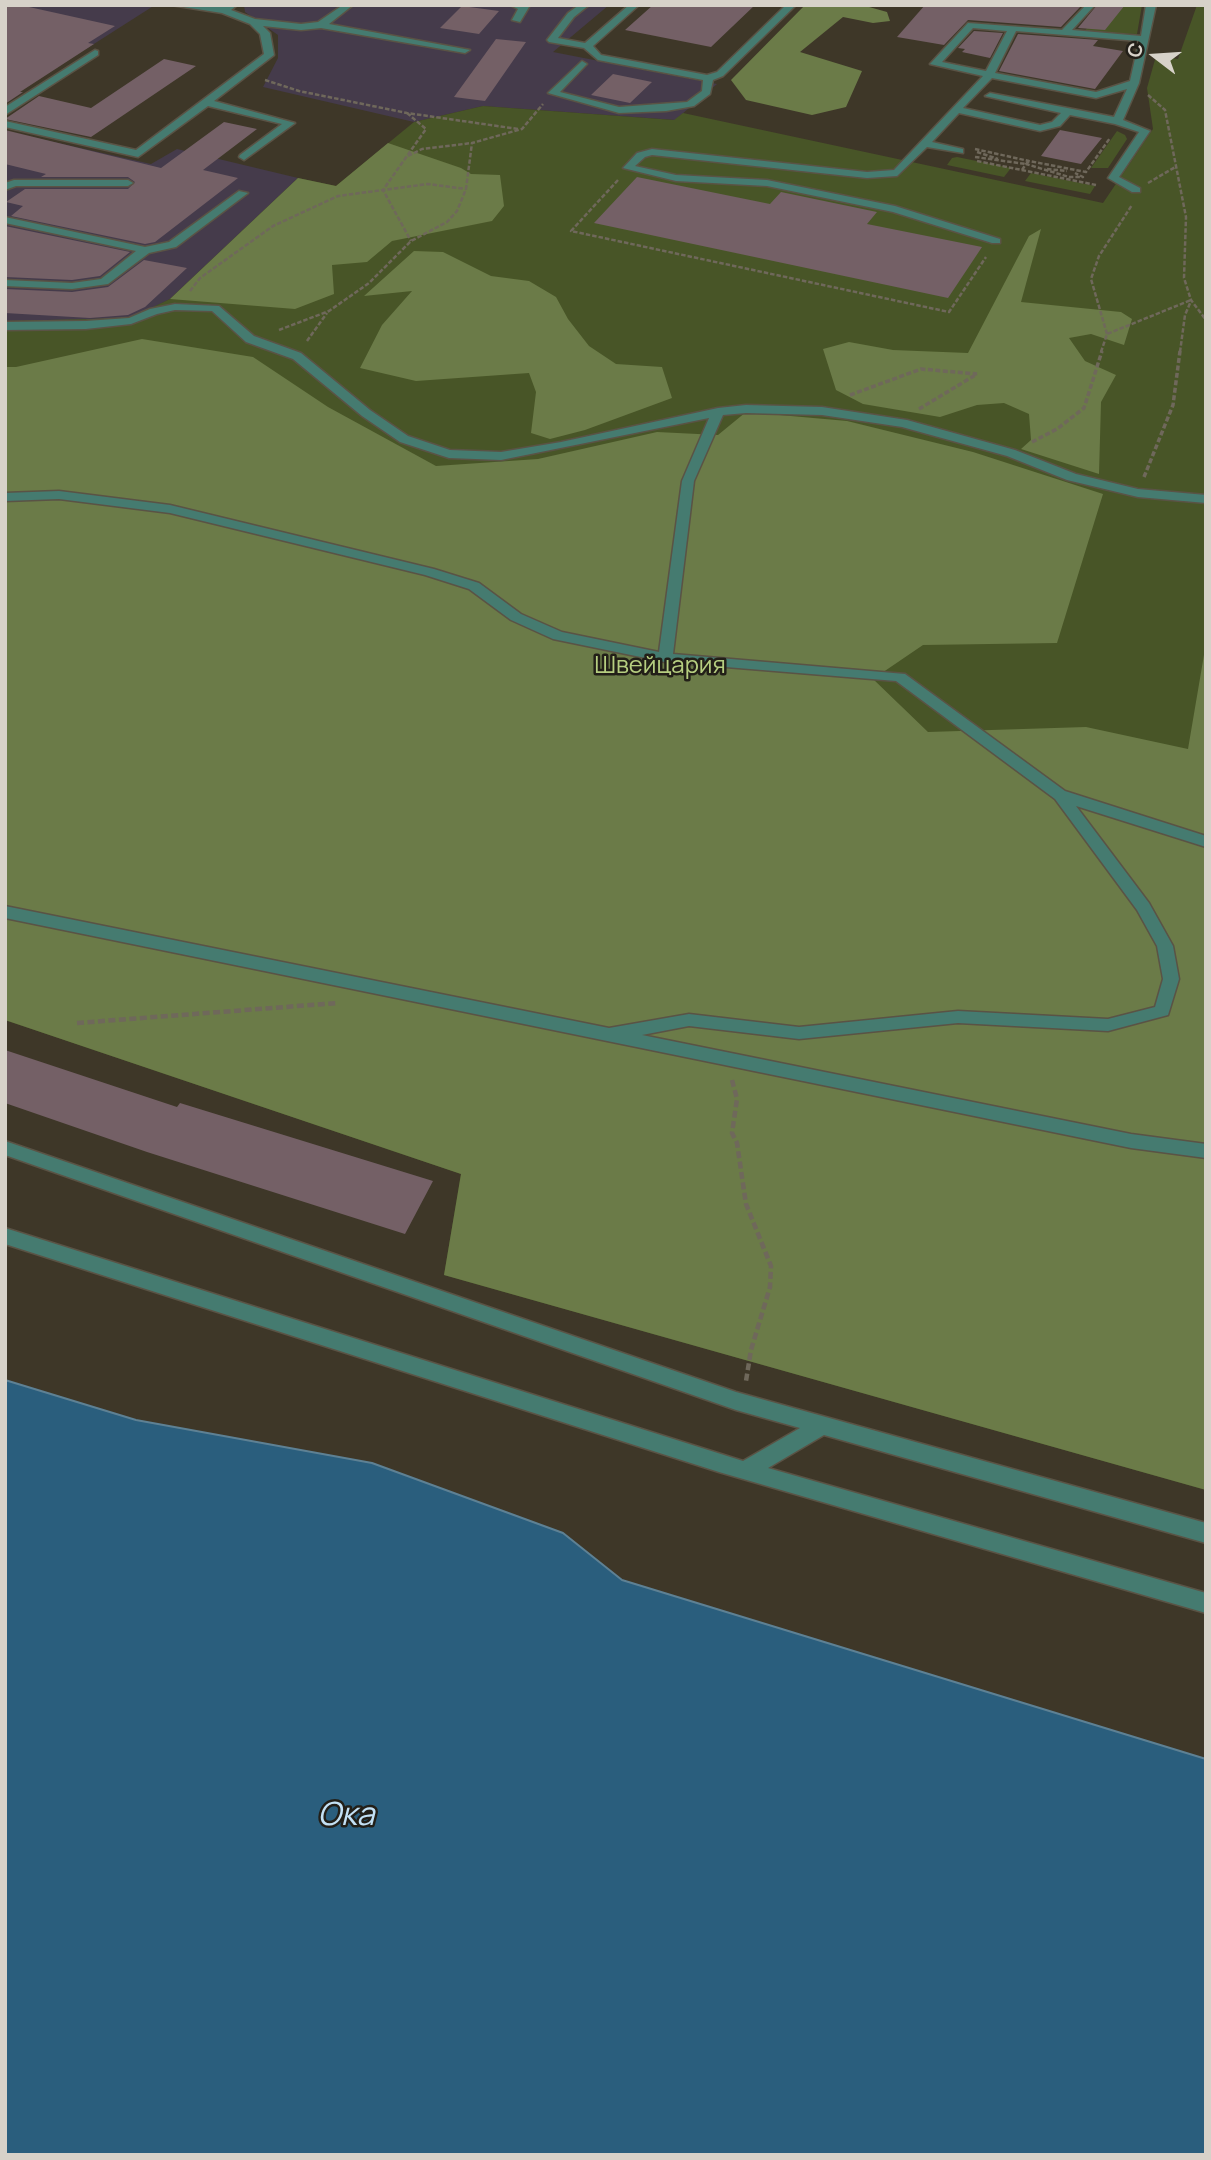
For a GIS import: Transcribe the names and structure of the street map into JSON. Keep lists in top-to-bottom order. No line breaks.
{"water":["Ока"],"parks":["Швейцария"],"north":"left"}
